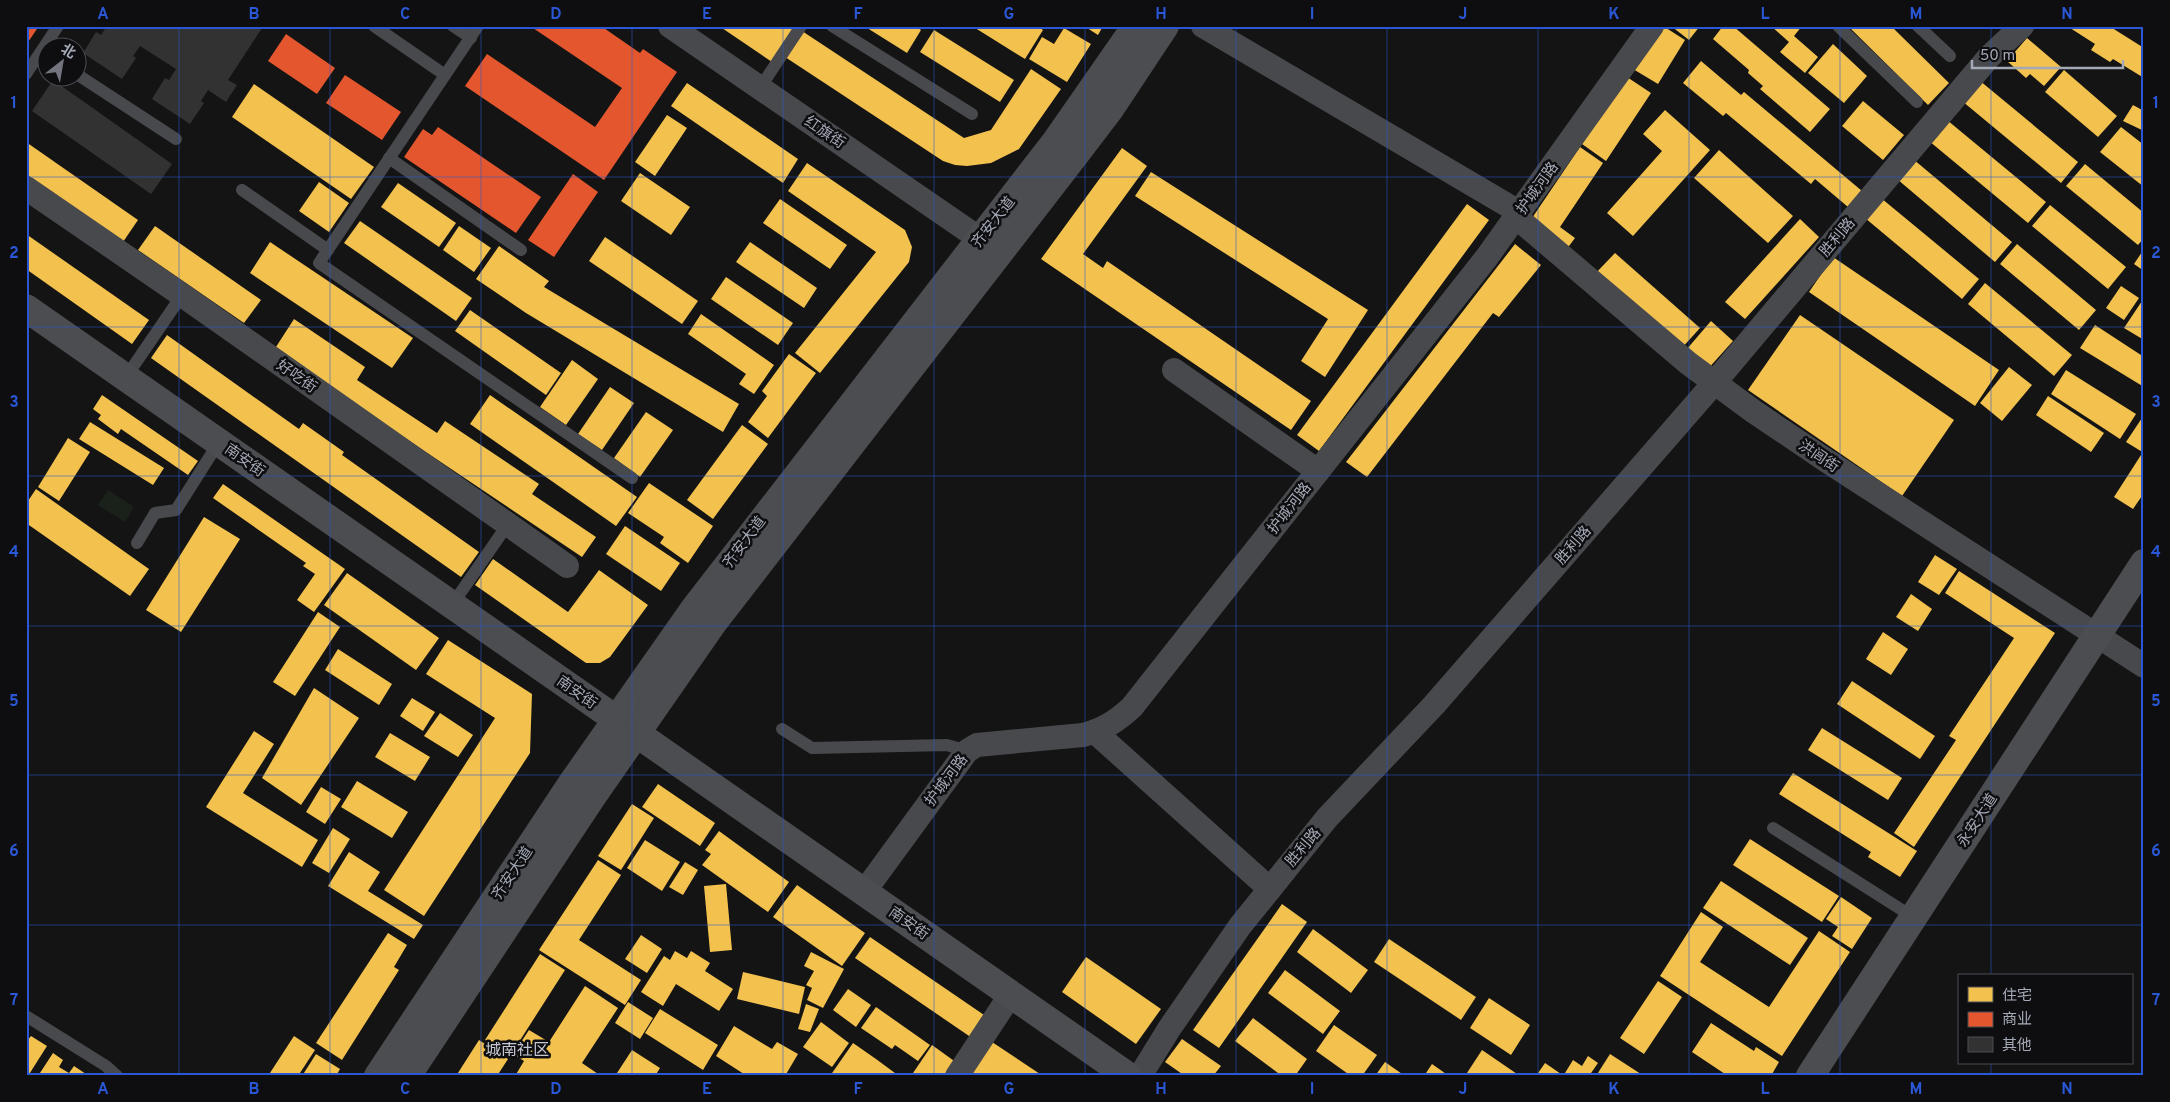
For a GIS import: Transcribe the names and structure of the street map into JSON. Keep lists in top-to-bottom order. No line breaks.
{"streets":{"main road":["齐安大道","南安街","永安大道"],"street":["红旗街","护城河路","胜利路","好吃街","洪闾街"]},"crossings":[["红旗街","齐安大道"],["护城河路","洪闾街"],["护城河路","南安街"],["齐安大道","南安街"],["胜利路","洪闾街"],["洪闾街","永安大道"]],"districts":["城南社区"],"legend":["住宅","商业","其他"],"scale_bar":"50 m","north":"top right","grid":{"columns":["A","B","C","D","E","F","G","H","I","J","K","L","M","N"],"rows":["1","2","3","4","5","6","7"]}}
